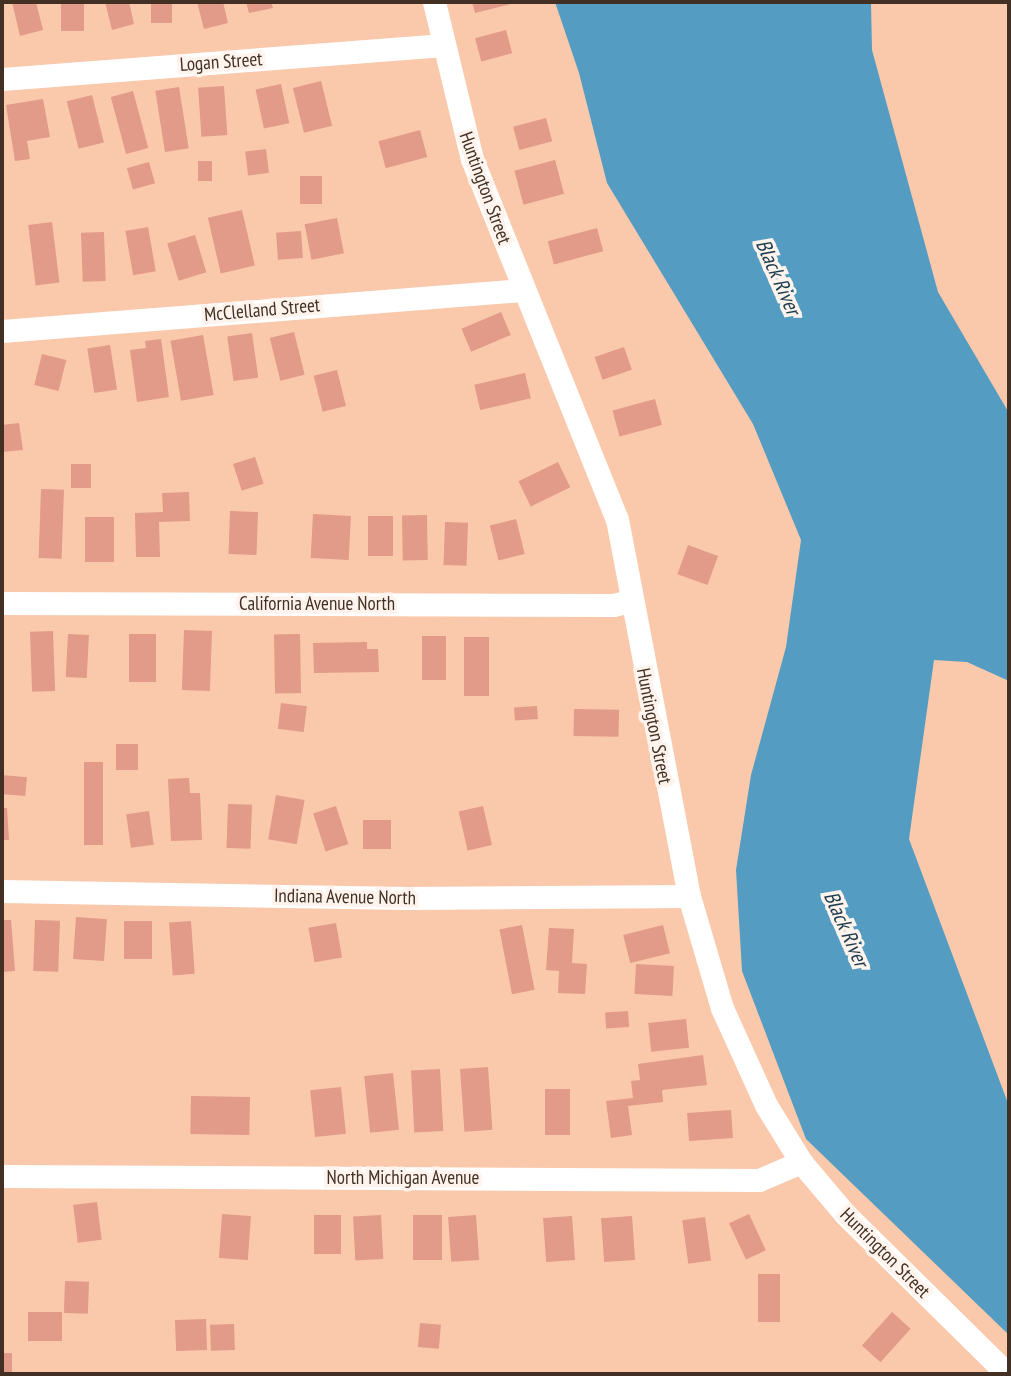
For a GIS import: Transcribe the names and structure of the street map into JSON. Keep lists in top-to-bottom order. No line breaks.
{"streets":{"street":["Logan Street","Huntington Street","McClelland Street","California Avenue North","Indiana Avenue North","North Michigan Avenue"]},"crossings":[["Logan Street","Huntington Street"],["Huntington Street","McClelland Street"],["Huntington Street","California Avenue North"],["Huntington Street","Indiana Avenue North"],["Huntington Street","North Michigan Avenue"]],"water":["Black River"]}
